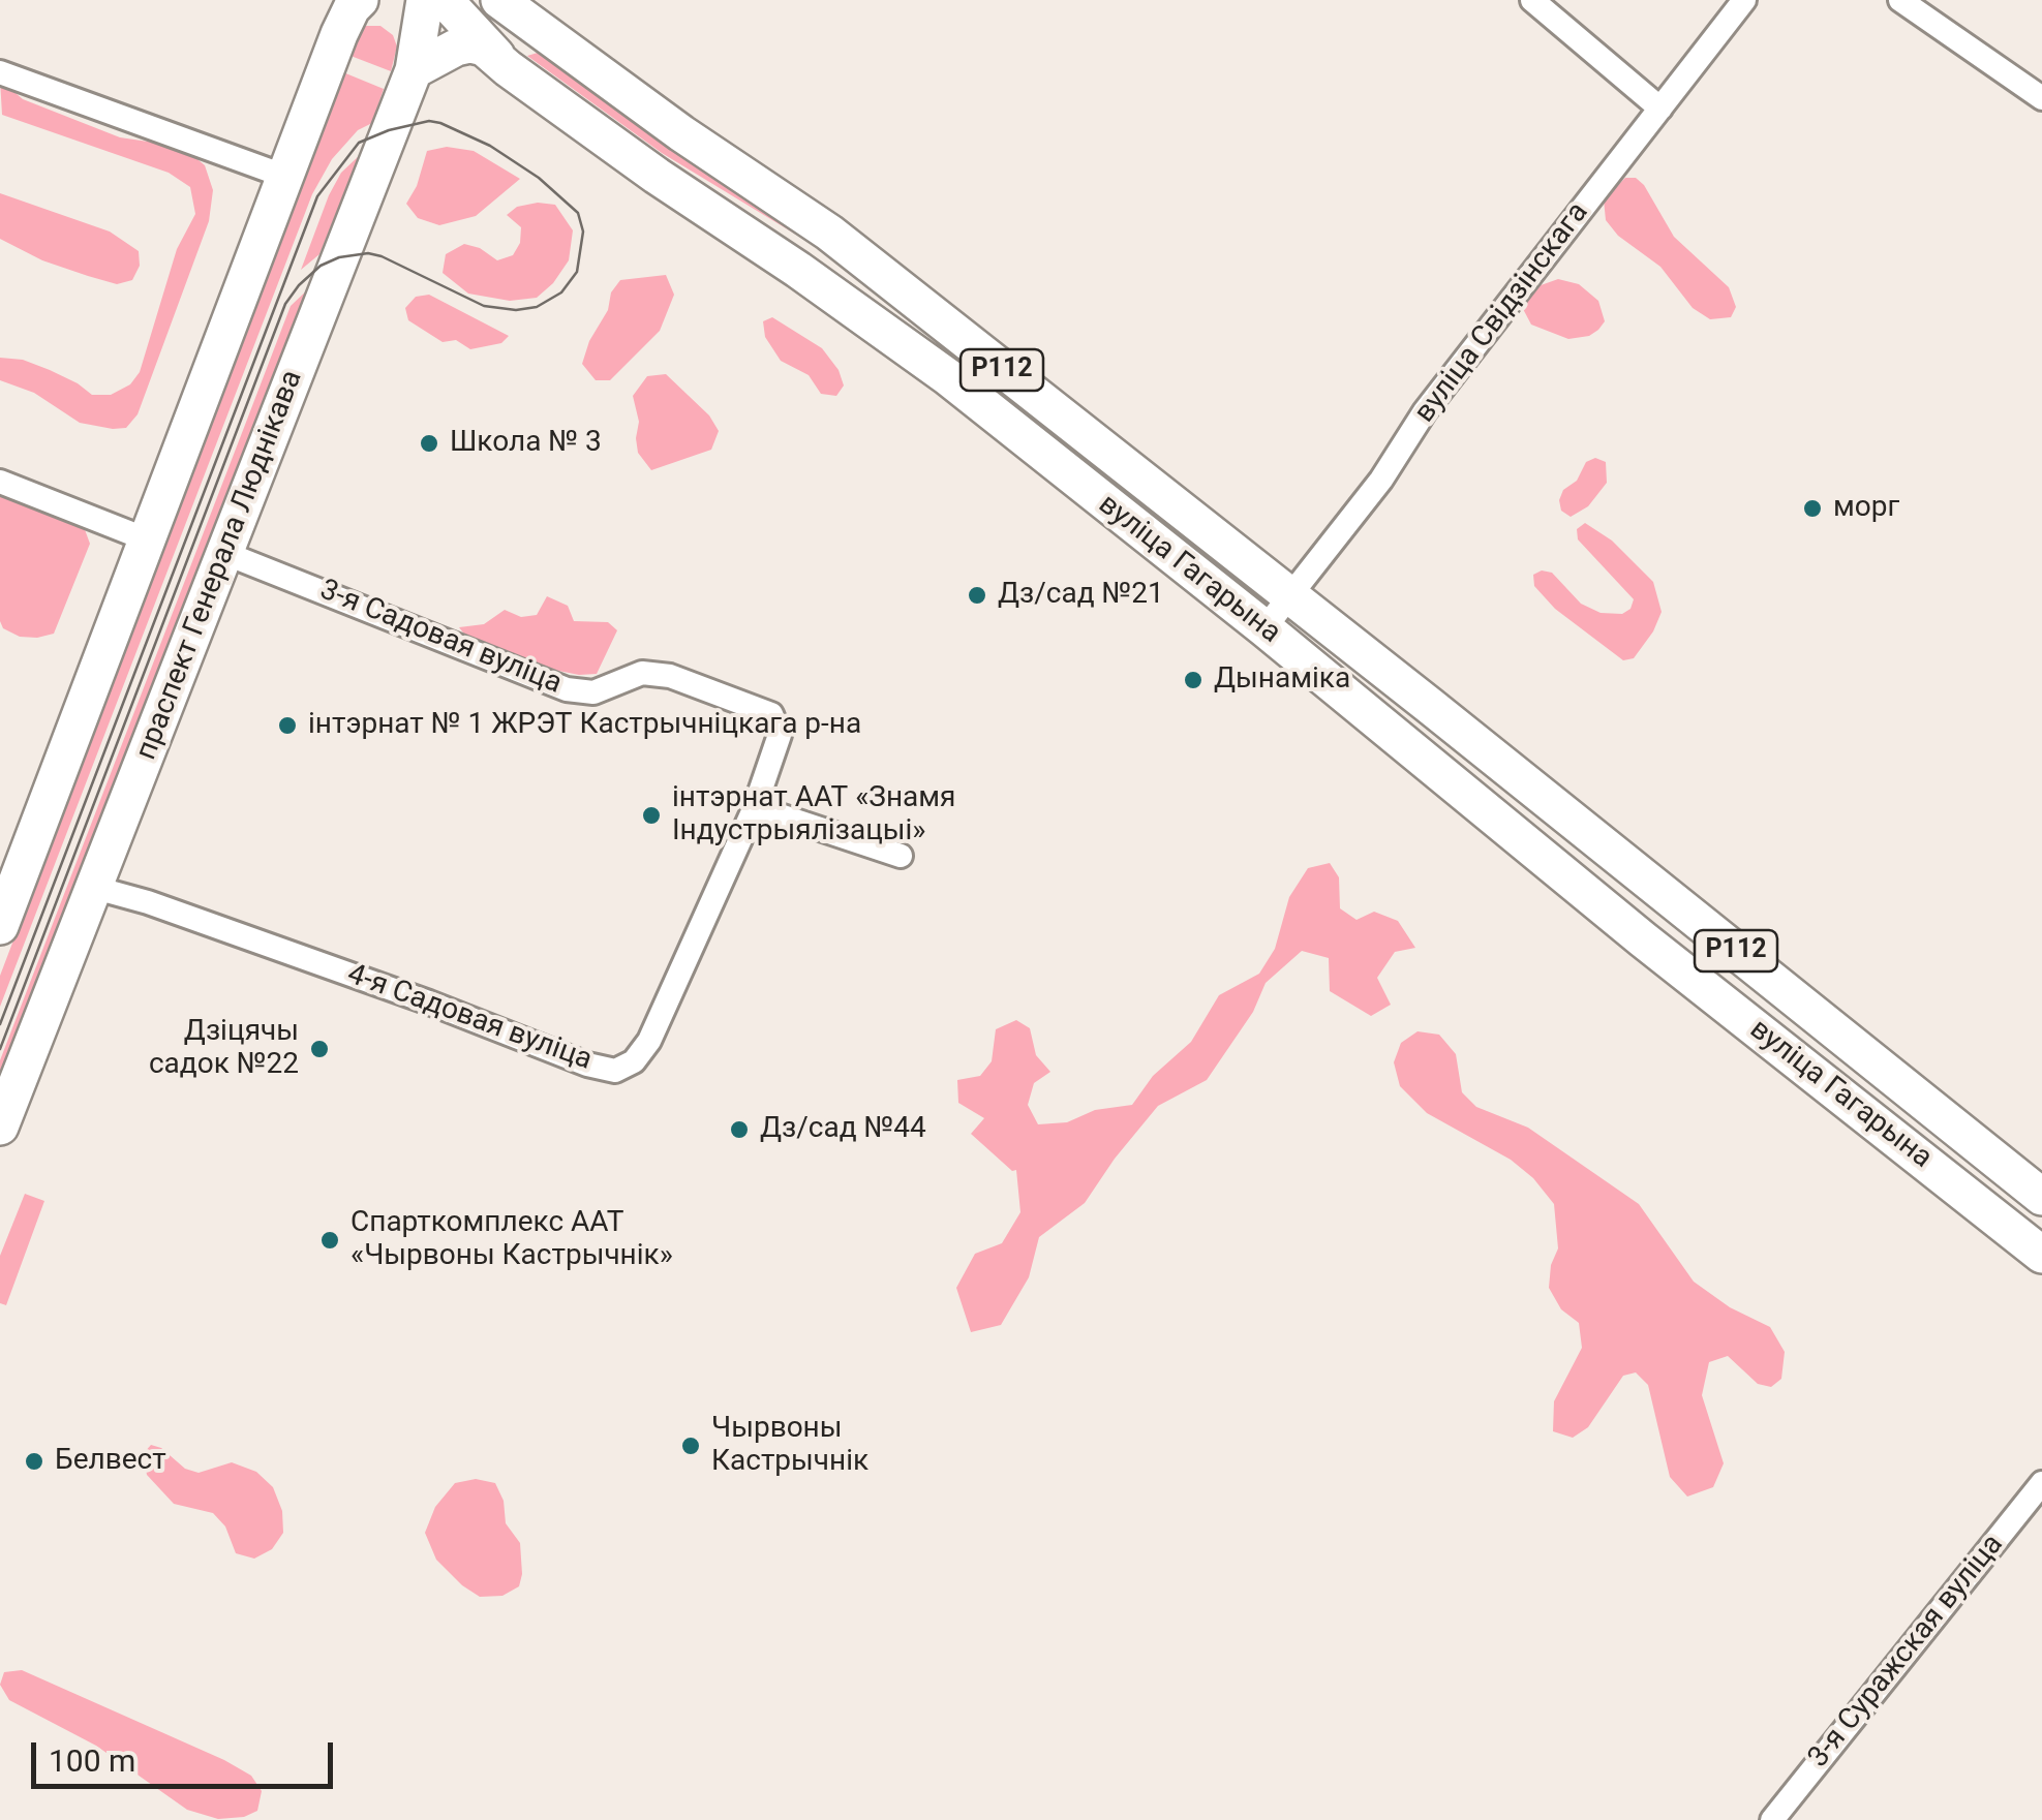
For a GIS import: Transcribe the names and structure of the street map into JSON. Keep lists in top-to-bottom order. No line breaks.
{"streets":{"main road":["Р112","праспект Генерала Люднікава","вуліца Гагарына"],"street":["вуліца Свідзінскага","3-я Садовая вуліца","4-я Садовая вуліца","3-я Суражская вуліца"]},"crossings":[["вуліца Свідзінскага","вуліца Гагарына"],["праспект Генерала Люднікава","вуліца Гагарына"],["праспект Генерала Люднікава","3-я Садовая вуліца"],["праспект Генерала Люднікава","4-я Садовая вуліца"],["3-я Садовая вуліца","4-я Садовая вуліца"]],"places":["Школа № 3","морг","Дз/сад №21","Дынаміка","інтэрнат № 1 ЖРЭТ Кастрычніцкага р-на","інтэрнат ААТ «Знамя Індустрыялізацыі»","Дзіцячы садок №22","Дз/сад №44","Спарткомплекс ААТ «Чырвоны Кастрычнік»","Чырвоны Кастрычнік","Белвест"],"scale_bar":"100 m"}
